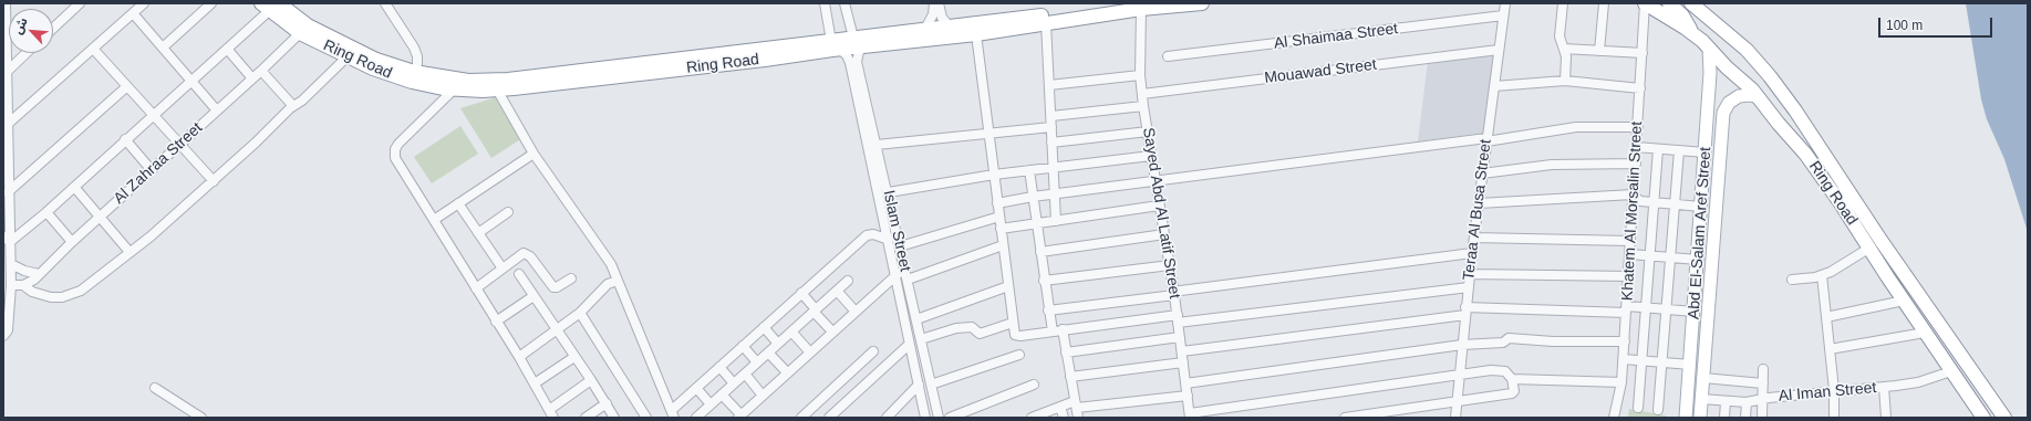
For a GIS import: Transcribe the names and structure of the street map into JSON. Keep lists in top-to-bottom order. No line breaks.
{"streets":{"highway":["Ring Road"],"main road":["Abd El-Salam Aref Street"],"street":["Al Shaimaa Street","Mouawad Street","Al Zahraa Street","Teraa Al Busa Street","Khatem Al Morsalin Street","Sayed Abd Al Latif Street","Islam Street","Al Iman Street"]},"crossings":[["Al Shaimaa Street","Teraa Al Busa Street"],["Ring Road","Al Zahraa Street"],["Ring Road","Khatem Al Morsalin Street"],["Ring Road","Sayed Abd Al Latif Street"],["Ring Road","Islam Street"],["Ring Road","Abd El-Salam Aref Street"],["Ring Road","Al Iman Street"],["Mouawad Street","Teraa Al Busa Street"],["Mouawad Street","Sayed Abd Al Latif Street"],["Abd El-Salam Aref Street","Al Iman Street"]],"scale_bar":"100 m","north":"top left"}
